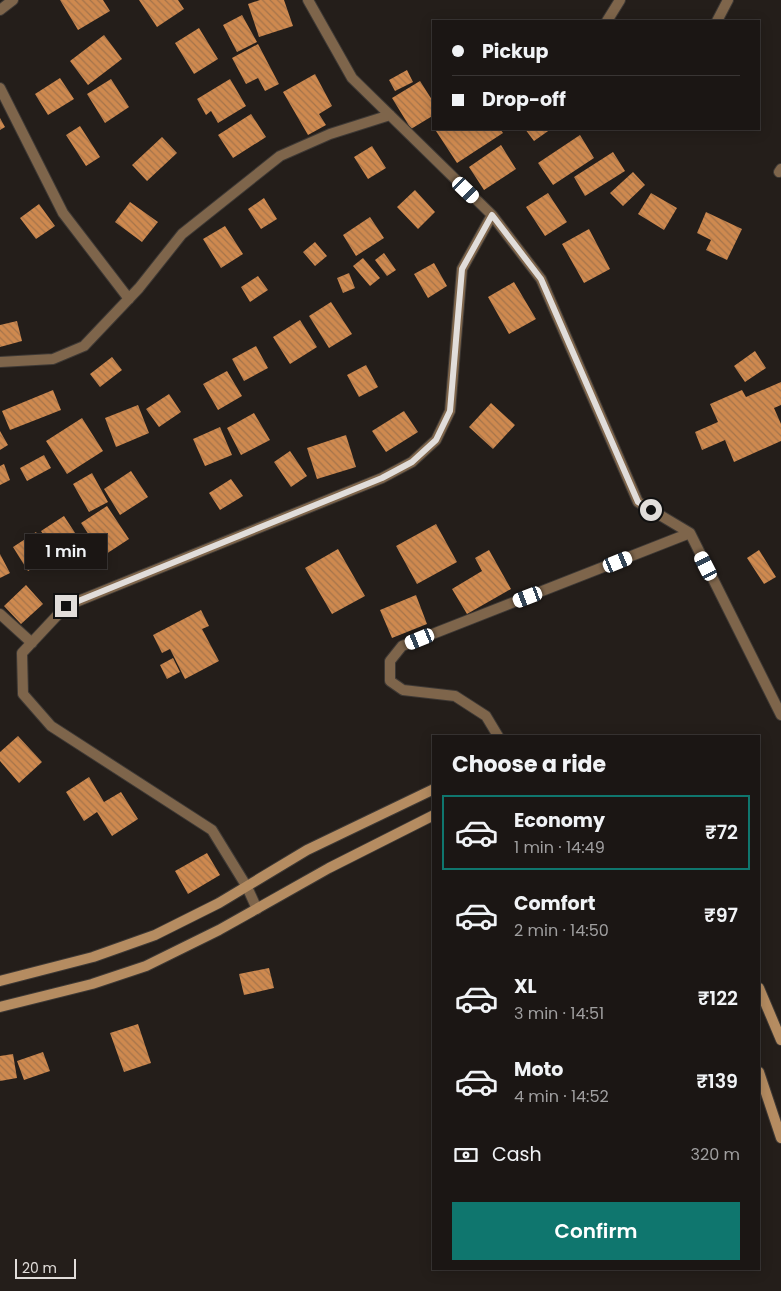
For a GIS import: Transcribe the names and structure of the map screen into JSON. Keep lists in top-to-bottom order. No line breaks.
{"scale_bar":"20 m","page":{"banner":["Pickup","Drop-off"],"bubble":"1 min","heading":"Choose a ride","list":[{"name":"Economy","note":"1 min · 14:49","value":"₹72"},{"name":"Comfort","note":"2 min · 14:50","value":"₹97"},{"name":"XL","note":"3 min · 14:51","value":"₹122"},{"name":"Moto","note":"4 min · 14:52","value":"₹139"}],"pay":["Cash","320 m"],"buttons":"Confirm","scale":"20 m"}}
